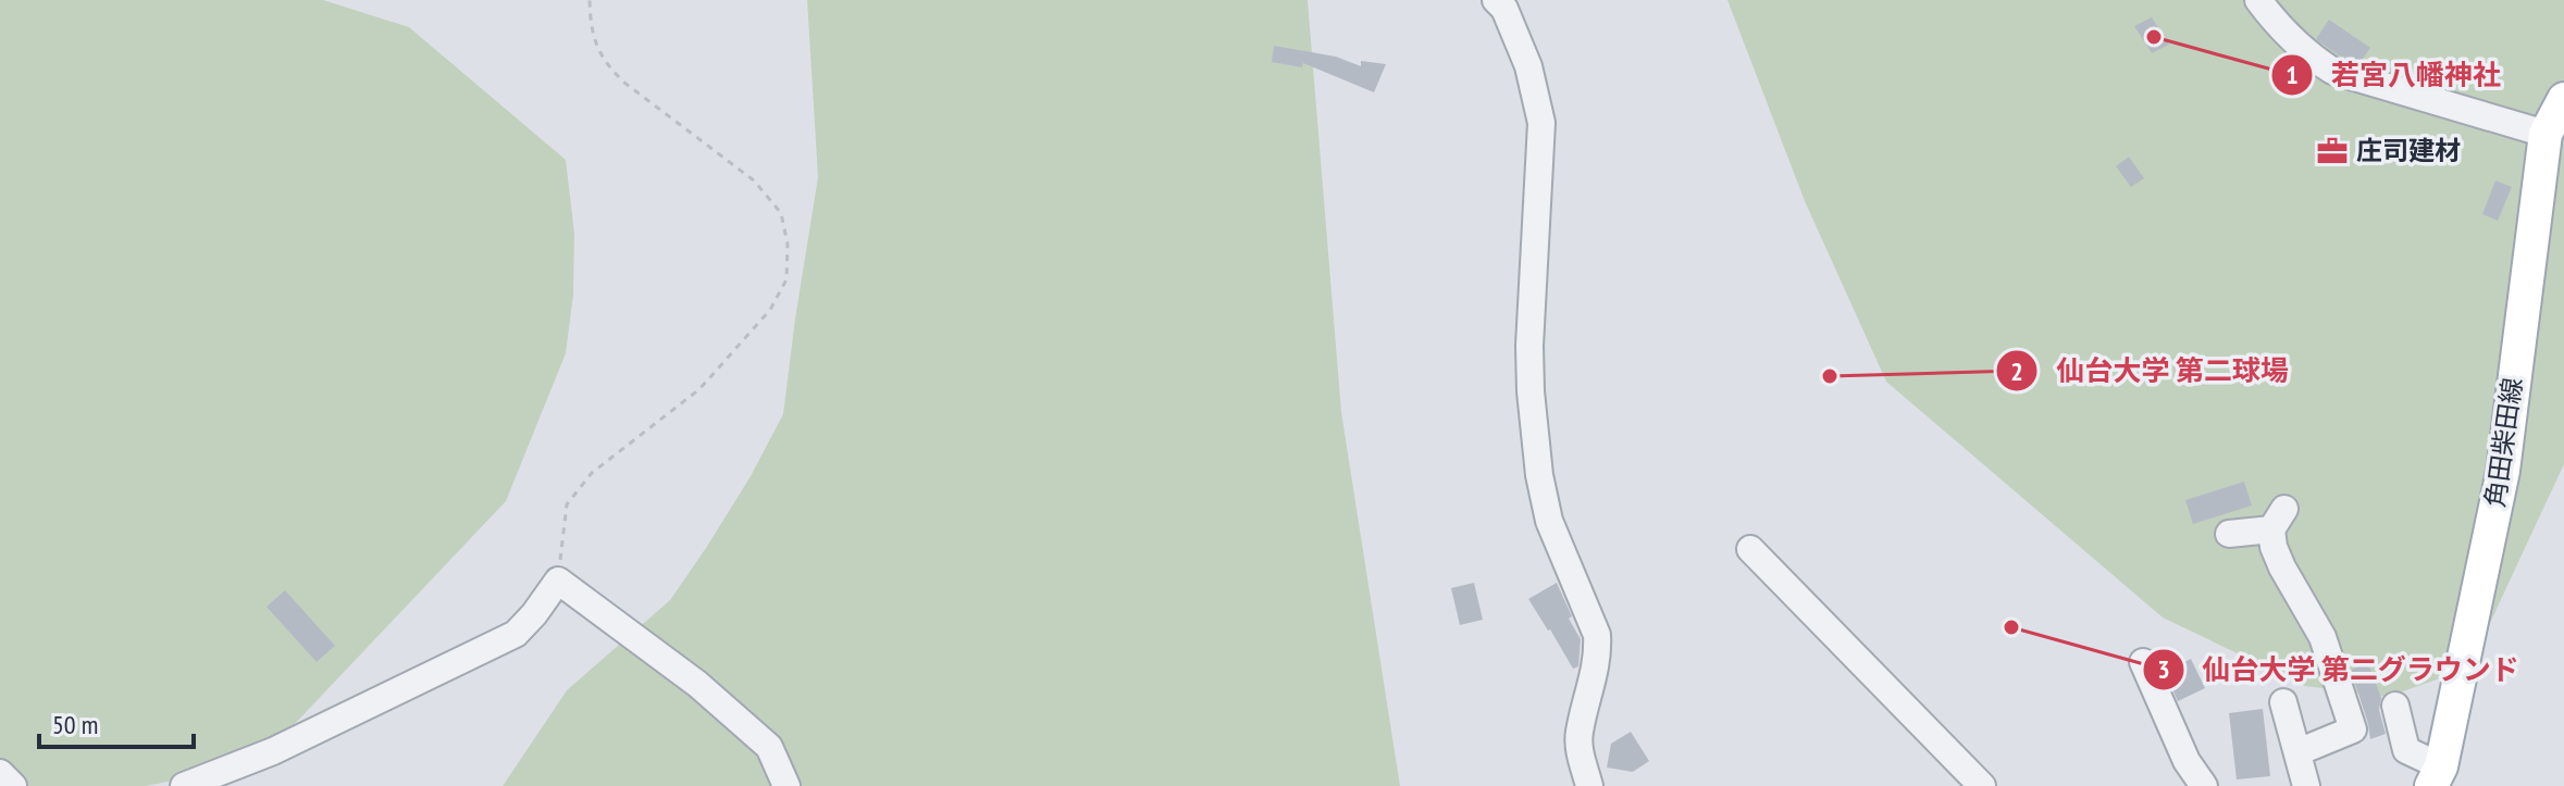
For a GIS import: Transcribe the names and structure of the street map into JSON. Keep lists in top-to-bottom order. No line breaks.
{"streets":{"main road":["角田柴田線"]},"places":{"other":["若宮八幡神社","仙台大学 第二球場","仙台大学 第二グラウンド"],"office":["庄司建材"]},"scale_bar":"50 m"}
